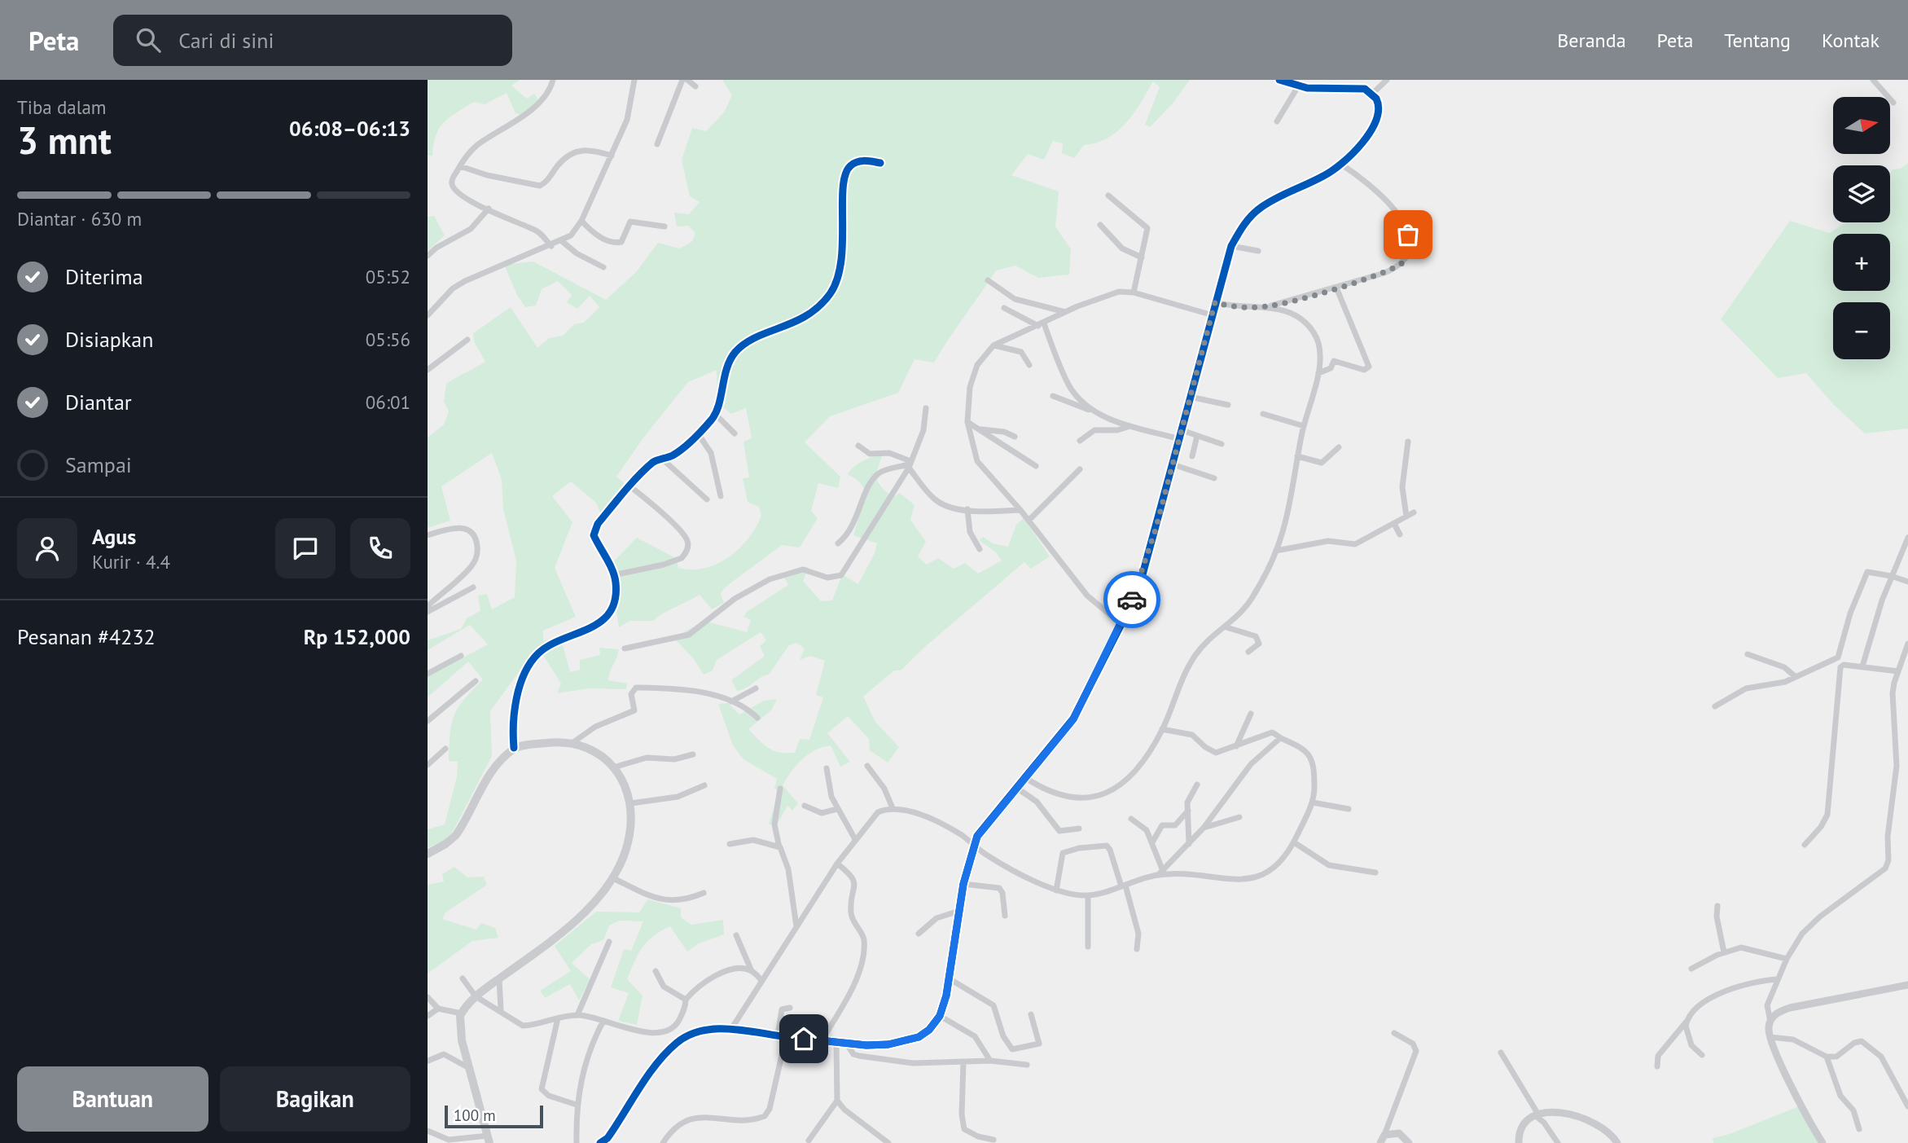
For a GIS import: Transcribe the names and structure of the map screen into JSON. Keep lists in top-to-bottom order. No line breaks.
{"scale_bar":"100 m","north":"right","page":{"header":"Peta","search":"Cari di sini","nav":["Beranda","Peta","Tentang","Kontak"],"heading":["3 mnt","Tiba dalam","06:08–06:13"],"panel":["Agus","Kurir · 4.4","Pesanan #4232","Rp 152,000"],"map_buttons":["+","−"],"bar":"Diantar · 630 m","list":[["Diterima","05:52"],["Disiapkan","05:56"],["Diantar","06:01"],"Sampai"],"buttons":["Bantuan","Bagikan"],"scale":"100 m"}}
